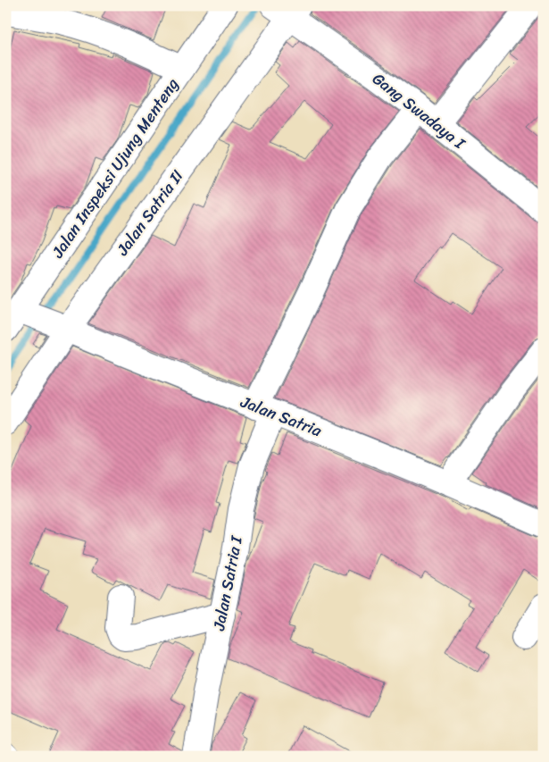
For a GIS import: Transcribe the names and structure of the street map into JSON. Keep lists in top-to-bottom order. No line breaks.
{"streets":{"street":["Gang Swadaya I","Jalan Inspeksi Ujung Menteng","Jalan Satria II","Jalan Satria","Jalan Satria I"]},"crossings":[["Gang Swadaya I","Jalan Satria II"],["Gang Swadaya I","Jalan Satria I"],["Jalan Inspeksi Ujung Menteng","Jalan Satria"],["Jalan Satria II","Jalan Satria"],["Jalan Satria","Jalan Satria I"]]}
